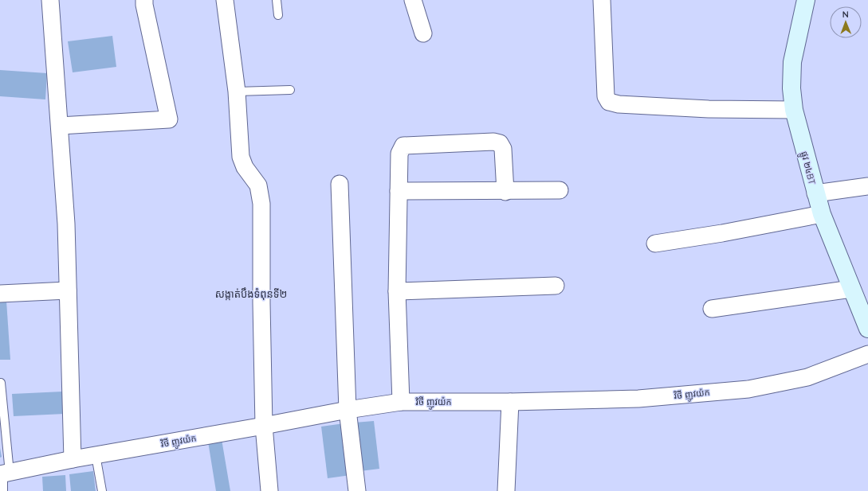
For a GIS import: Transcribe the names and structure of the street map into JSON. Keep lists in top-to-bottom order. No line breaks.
{"streets":{"street":["ផ្លូវ ២៤BT","វិថី ញូវយ៉ក"]},"districts":["សង្កាត់បឹងទំពុនទី២"],"north":"top"}
